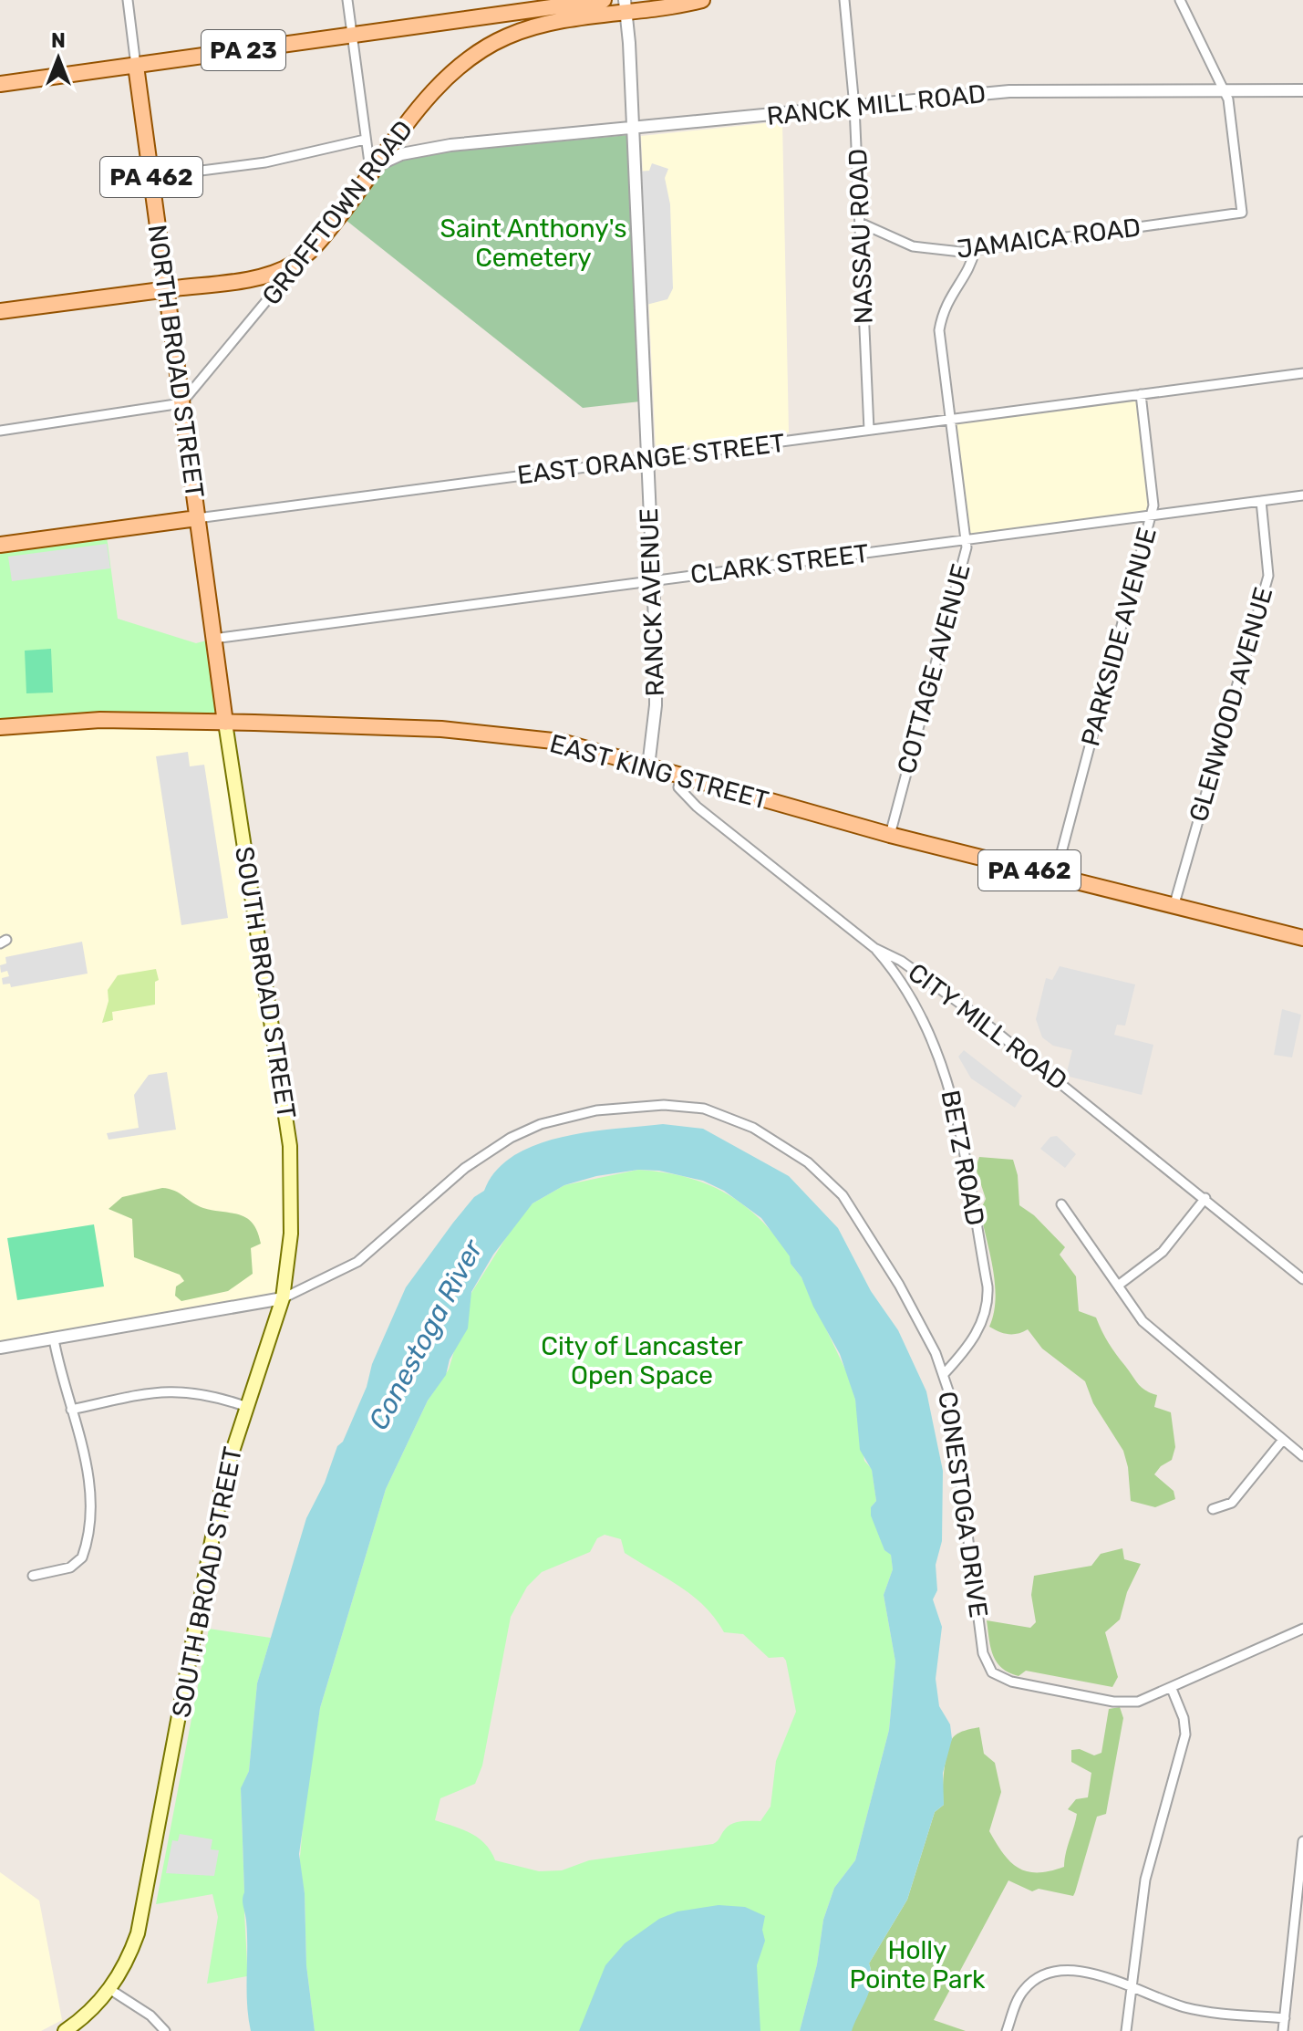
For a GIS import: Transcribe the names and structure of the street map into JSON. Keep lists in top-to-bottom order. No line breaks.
{"streets":{"main road":["PA 23","PA 462","GROFFTOWN ROAD","NORTH BROAD STREET","EAST ORANGE STREET","EAST KING STREET","SOUTH BROAD STREET"],"street":["RANCK MILL ROAD","NASSAU ROAD","JAMAICA ROAD","CLARK STREET","RANCK AVENUE","PARKSIDE AVENUE","COTTAGE AVENUE","GLENWOOD AVENUE","CITY MILL ROAD","BETZ ROAD","CONESTOGA DRIVE"]},"crossings":[["PA 23","NORTH BROAD STREET"],["RANCK MILL ROAD","GROFFTOWN ROAD"],["RANCK MILL ROAD","NASSAU ROAD"],["RANCK MILL ROAD","JAMAICA ROAD"],["RANCK MILL ROAD","RANCK AVENUE"],["GROFFTOWN ROAD","NORTH BROAD STREET"],["GROFFTOWN ROAD","RANCK AVENUE"],["NASSAU ROAD","JAMAICA ROAD"],["NASSAU ROAD","EAST ORANGE STREET"],["JAMAICA ROAD","COTTAGE AVENUE"],["NORTH BROAD STREET","EAST ORANGE STREET"],["NORTH BROAD STREET","CLARK STREET"],["NORTH BROAD STREET","EAST KING STREET"],["NORTH BROAD STREET","SOUTH BROAD STREET"],["EAST ORANGE STREET","RANCK AVENUE"],["EAST ORANGE STREET","PARKSIDE AVENUE"],["EAST ORANGE STREET","COTTAGE AVENUE"],["CLARK STREET","RANCK AVENUE"],["CLARK STREET","PARKSIDE AVENUE"],["CLARK STREET","COTTAGE AVENUE"],["CLARK STREET","GLENWOOD AVENUE"],["RANCK AVENUE","EAST KING STREET"],["PARKSIDE AVENUE","EAST KING STREET"],["COTTAGE AVENUE","EAST KING STREET"],["GLENWOOD AVENUE","EAST KING STREET"],["EAST KING STREET","SOUTH BROAD STREET"],["EAST KING STREET","CITY MILL ROAD"],["SOUTH BROAD STREET","CONESTOGA DRIVE"],["CITY MILL ROAD","BETZ ROAD"],["BETZ ROAD","CONESTOGA DRIVE"]],"water":["Conestoga River"],"parks":["Saint Anthony's Cemetery","City of Lancaster Open Space","Holly Pointe Park"],"north":"top"}
